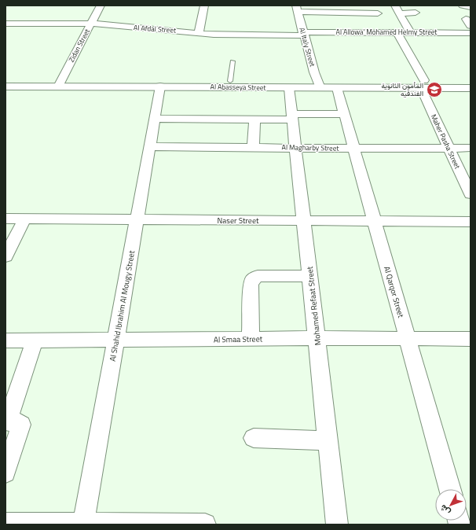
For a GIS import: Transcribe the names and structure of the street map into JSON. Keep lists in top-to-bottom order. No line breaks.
{"streets":{"main road":["Al Abasseya Street"],"street":["Al Afdal Street","Al Allowa' Mohamed Helmy Street","Zidan Street","Al Italy Street","Maher Pasha Street","Al Magharby Street","Naser Street","Al Qarqor Street","Al Shahid Ibrahim Al Mougy Street","Mohamed Refaat Street","Al Smaa Street"]},"crossings":[["Al Afdal Street","Al Allowa' Mohamed Helmy Street"],["Al Afdal Street","Zidan Street"],["Al Afdal Street","Al Italy Street"],["Al Allowa' Mohamed Helmy Street","Al Italy Street"],["Al Allowa' Mohamed Helmy Street","Maher Pasha Street"],["Zidan Street","Al Abasseya Street"],["Al Italy Street","Al Abasseya Street"],["Al Abasseya Street","Maher Pasha Street"],["Al Abasseya Street","Al Qarqor Street"],["Al Abasseya Street","Al Shahid Ibrahim Al Mougy Street"],["Al Abasseya Street","Mohamed Refaat Street"],["Maher Pasha Street","Al Magharby Street"],["Al Magharby Street","Al Qarqor Street"],["Al Magharby Street","Al Shahid Ibrahim Al Mougy Street"],["Al Magharby Street","Mohamed Refaat Street"],["Naser Street","Al Qarqor Street"],["Naser Street","Al Shahid Ibrahim Al Mougy Street"],["Naser Street","Mohamed Refaat Street"],["Al Qarqor Street","Al Smaa Street"],["Al Shahid Ibrahim Al Mougy Street","Al Smaa Street"],["Mohamed Refaat Street","Al Smaa Street"]],"places":{"school or university":["المأمون الثانوية الفندقيه"]},"north":"bottom left"}
